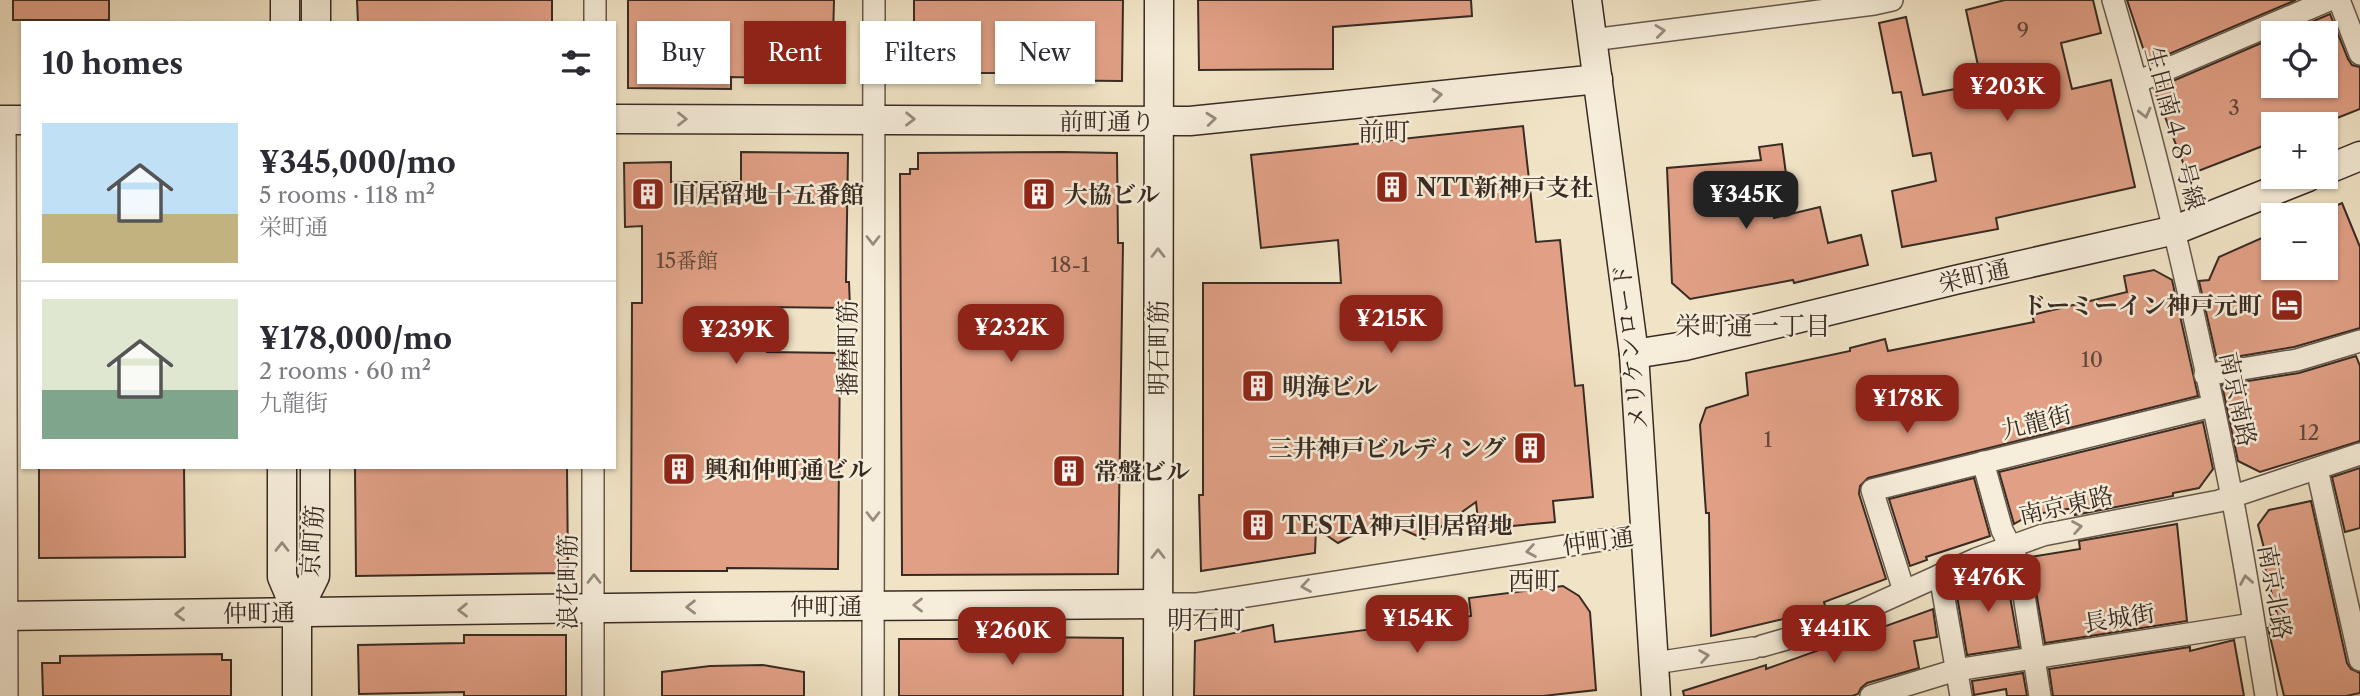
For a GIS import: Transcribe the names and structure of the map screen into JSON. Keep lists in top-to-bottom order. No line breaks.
{"streets":{"street":["前町通り","生田南４８号線","栄町通","メリケンロード","播磨町筋","明石町筋","南京南路","九龍街","南京東路","京町筋","仲町通","浪花町筋","南京北路","長城街"]},"crossings":[["前町通り","メリケンロード"],["前町通り","播磨町筋"],["前町通り","明石町筋"],["生田南４８号線","栄町通"],["生田南４８号線","南京南路"],["栄町通","メリケンロード"],["栄町通","南京南路"],["メリケンロード","南京東路"],["メリケンロード","仲町通"],["播磨町筋","仲町通"],["明石町筋","仲町通"],["南京南路","九龍街"],["南京南路","南京東路"],["南京南路","南京北路"],["九龍街","南京東路"],["南京東路","南京北路"],["京町筋","仲町通"],["仲町通","浪花町筋"],["南京北路","長城街"]],"one_way":["前町通り","生田南４８号線","播磨町筋","明石町筋","南京東路","仲町通","浪花町筋"],"districts":["前町","栄町通一丁目","西町","明石町"],"places":{"building":["NTT新神戸支社","旧居留地十五番館","大協ビル","明海ビル","三井神戸ビルディング","興和仲町通ビル","常盤ビル","TESTA神戸旧居留地"],"hotel":["ドーミーイン神戸元町"]},"house_numbers":["9","3","15番館","18-1","10","12","1"],"page":{"map_buttons":["+","−"],"chip":["Buy","Rent","Filters","New"],"heading":"10 homes","price":["¥203K","¥345K","¥215K","¥232K","¥239K","¥178K","¥476K","¥154K","¥441K","¥260K"],"list":[{"name":"¥345,000/mo","note":"5 rooms · 118 m² · 栄町通"},{"name":"¥178,000/mo","note":"2 rooms · 60 m² · 九龍街"}]}}
